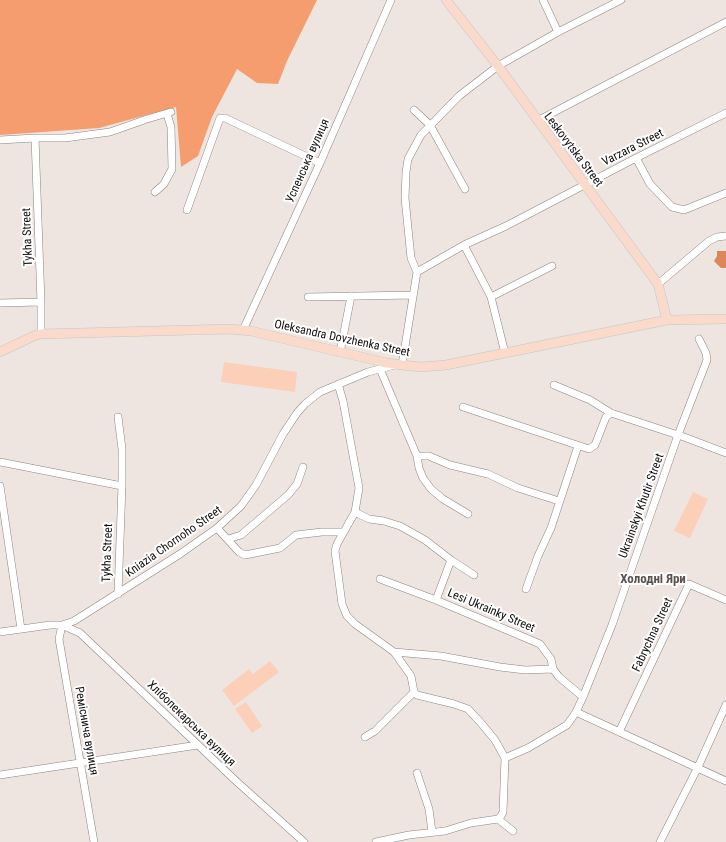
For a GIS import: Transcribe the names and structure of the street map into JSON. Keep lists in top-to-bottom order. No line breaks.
{"streets":{"main road":["Leskovytska Street","Oleksandra Dovzhenka Street"],"street":["Varzara Street","Успенська вулиця","Tykha Street","Ukrainskyi Khutir Street","Kniazia Chornoho Street","Lesi Ukrainky Street","Fabrychna Street","Хлібопекарська вулиця","Реміснича вулиця"]},"crossings":[["Varzara Street","Leskovytska Street"],["Leskovytska Street","Oleksandra Dovzhenka Street"],["Успенська вулиця","Oleksandra Dovzhenka Street"],["Tykha Street","Oleksandra Dovzhenka Street"],["Tykha Street","Kniazia Chornoho Street"],["Oleksandra Dovzhenka Street","Kniazia Chornoho Street"],["Ukrainskyi Khutir Street","Lesi Ukrainky Street"],["Kniazia Chornoho Street","Хлібопекарська вулиця"],["Kniazia Chornoho Street","Реміснича вулиця"],["Хлібопекарська вулиця","Реміснича вулиця"]],"districts":["Холодні Яри"]}
